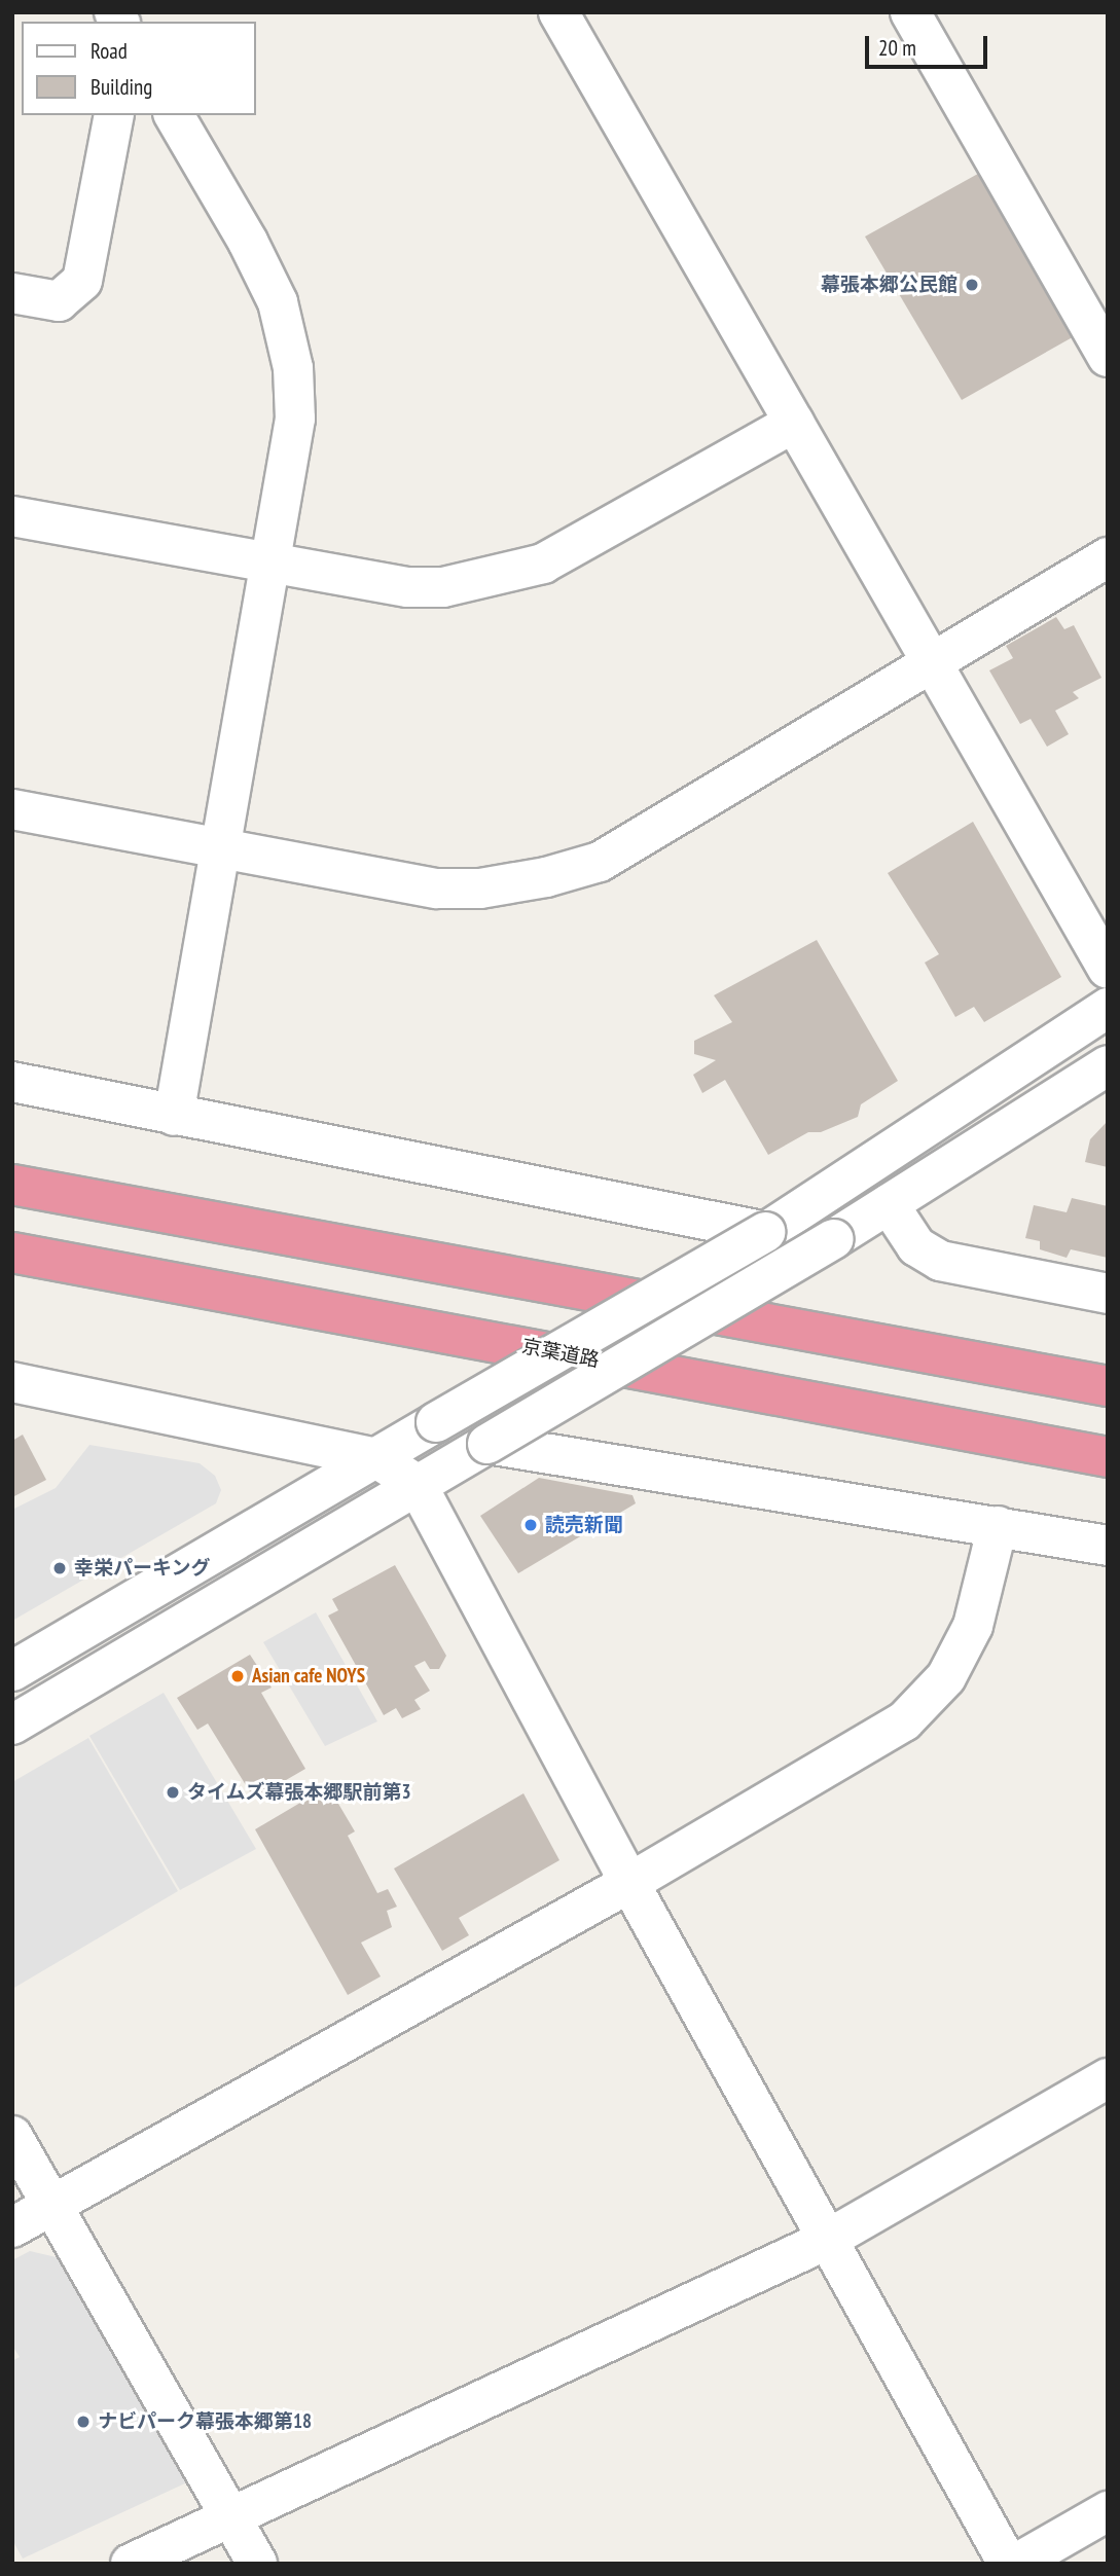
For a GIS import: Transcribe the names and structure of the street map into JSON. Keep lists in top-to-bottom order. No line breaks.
{"streets":{"highway":["京葉道路"]},"places":["幕張本郷公民館","読売新聞","幸栄パーキング","Asian cafe NOYS","タイムズ幕張本郷駅前第3","ナビパーク幕張本郷第18"],"legend":["Road","Building"],"scale_bar":"20 m"}
